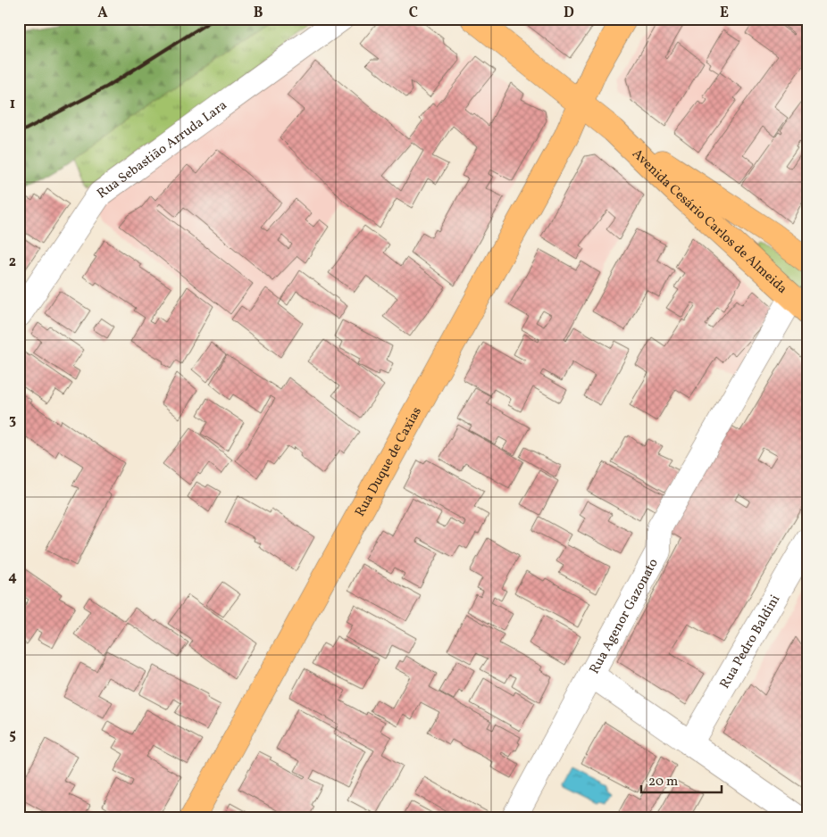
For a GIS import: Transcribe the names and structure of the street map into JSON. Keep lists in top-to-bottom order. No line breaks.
{"streets":{"main road":["Avenida Cesário Carlos de Almeida","Rua Duque de Caxias"],"street":["Rua Sebastião Arruda Lara","Rua Agenor Gazonato","Rua Pedro Baldini"]},"crossings":[["Avenida Cesário Carlos de Almeida","Rua Duque de Caxias"],["Avenida Cesário Carlos de Almeida","Rua Agenor Gazonato"]],"scale_bar":"20 m","grid":{"columns":["A","B","C","D","E"],"rows":["1","2","3","4","5"]}}
